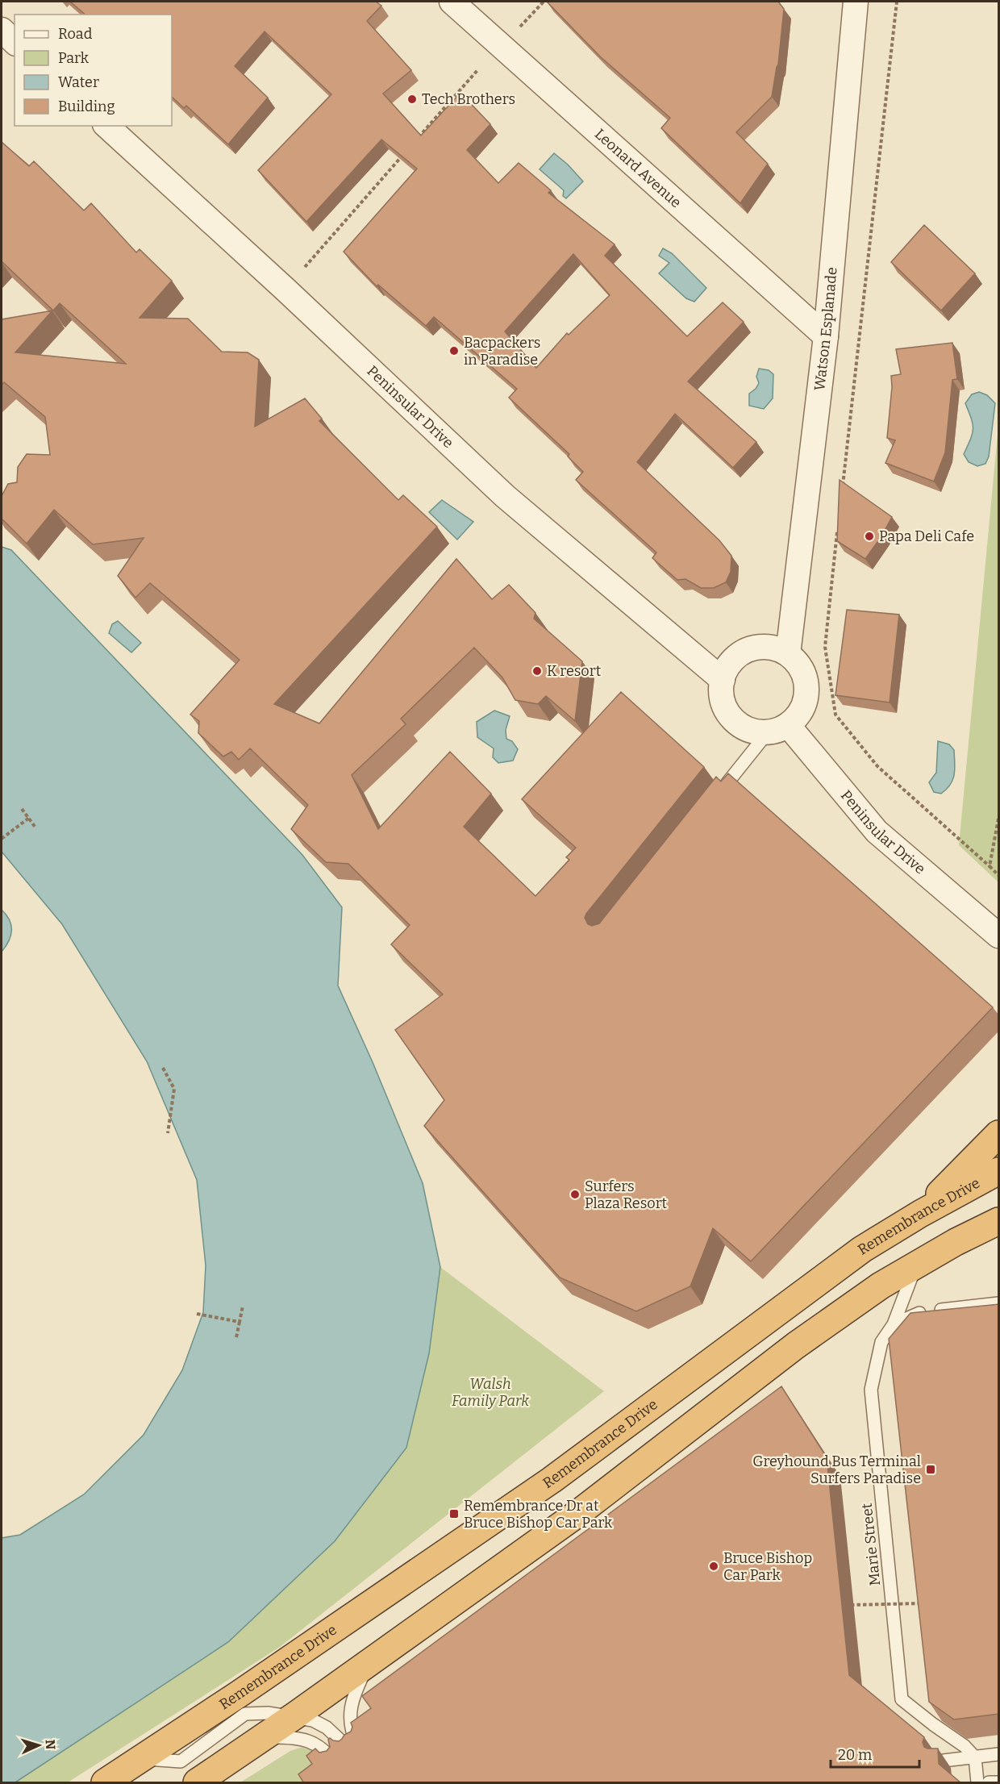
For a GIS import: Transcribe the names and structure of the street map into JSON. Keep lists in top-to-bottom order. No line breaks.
{"streets":{"highway":["Remembrance Drive"],"street":["Leonard Avenue","Watson Esplanade","Peninsular Drive"],"lane":["Marie Street"]},"crossings":[["Leonard Avenue","Watson Esplanade"],["Watson Esplanade","Peninsular Drive"]],"parks":["Walsh Family Park"],"places":{"other":["Tech Brothers","Bacpackers in Paradise","Papa Deli Cafe","K resort","Surfers Plaza Resort","Bruce Bishop Car Park"],"transit":["Greyhound Bus Terminal Surfers Paradise","Remembrance Dr at Bruce Bishop Car Park"]},"legend":["Road","Park","Water","Building"],"scale_bar":"20 m","north":"right"}
